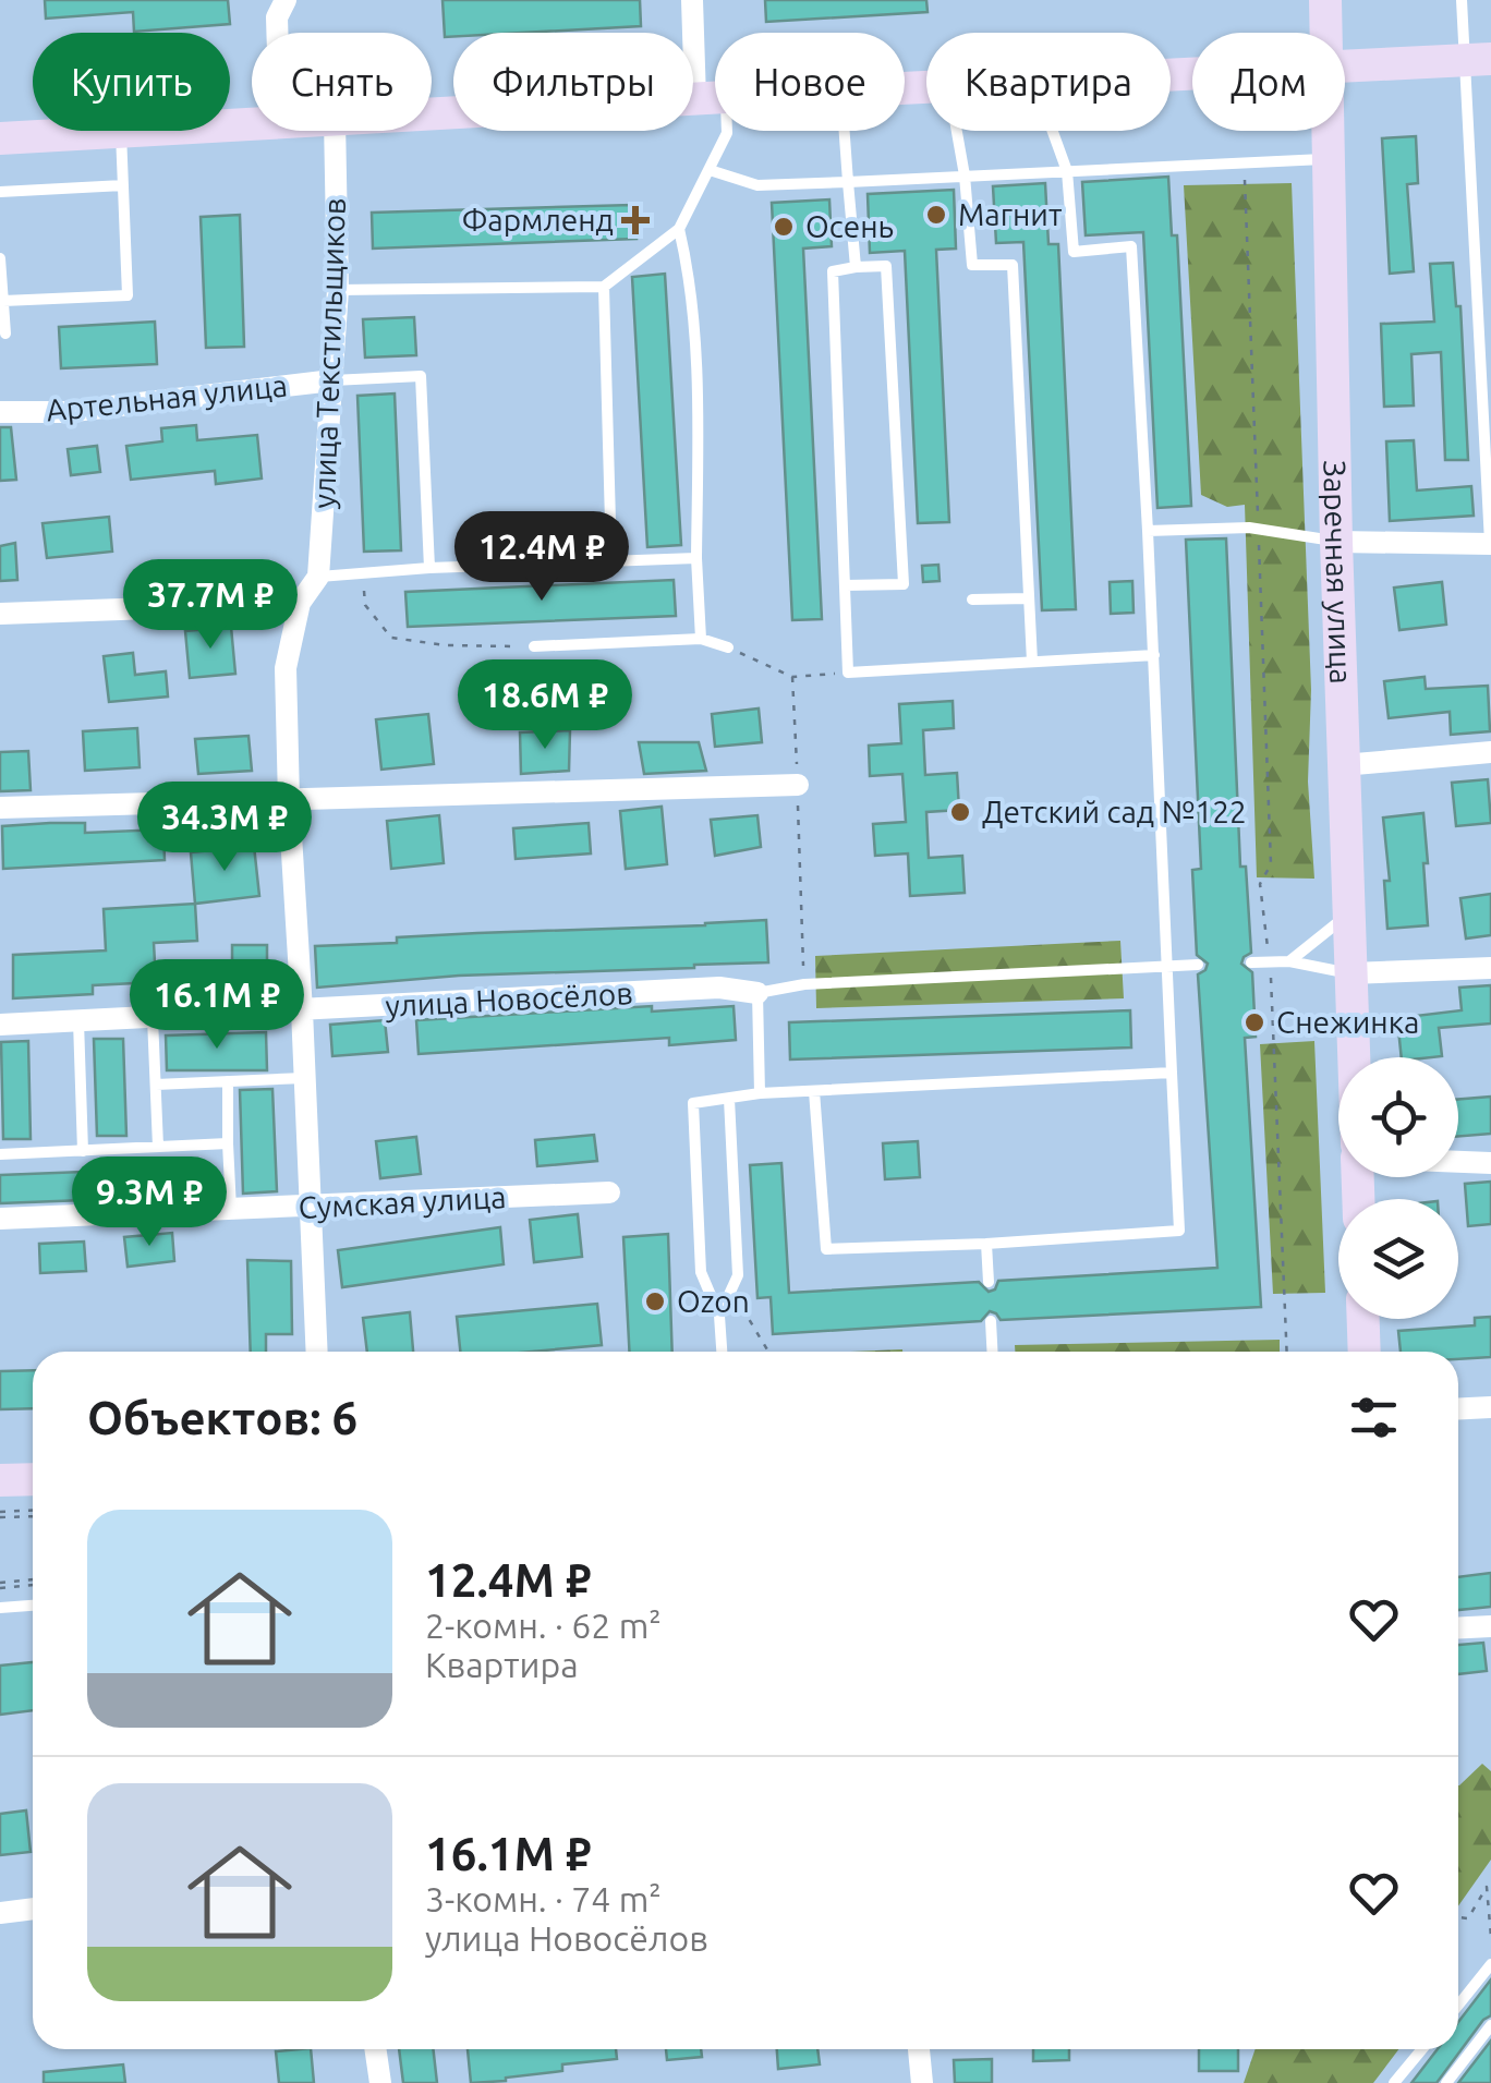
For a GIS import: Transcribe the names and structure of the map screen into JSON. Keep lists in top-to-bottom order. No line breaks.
{"streets":{"street":["улица Текстильщиков","Артельная улица","Заречная улица","улица Новосёлов","Сумская улица"]},"crossings":[["улица Текстильщиков","Артельная улица"],["улица Текстильщиков","улица Новосёлов"],["улица Текстильщиков","Сумская улица"]],"places":{"other":["Магнит","Осень","Детский сад №122","Снежинка","Ozon"],"health":["Фармленд"]},"page":{"chip":["Купить","Снять","Фильтры","Новое","Квартира","Дом"],"price":["12.4M ₽","37.7M ₽","18.6M ₽","34.3M ₽","16.1M ₽","9.3M ₽"],"heading":"Объектов: 6","list":[{"name":"12.4M ₽","note":"2-комн. · 62 m² · Квартира"},{"name":"16.1M ₽","note":"3-комн. · 74 m² · улица Новосёлов"}]}}
